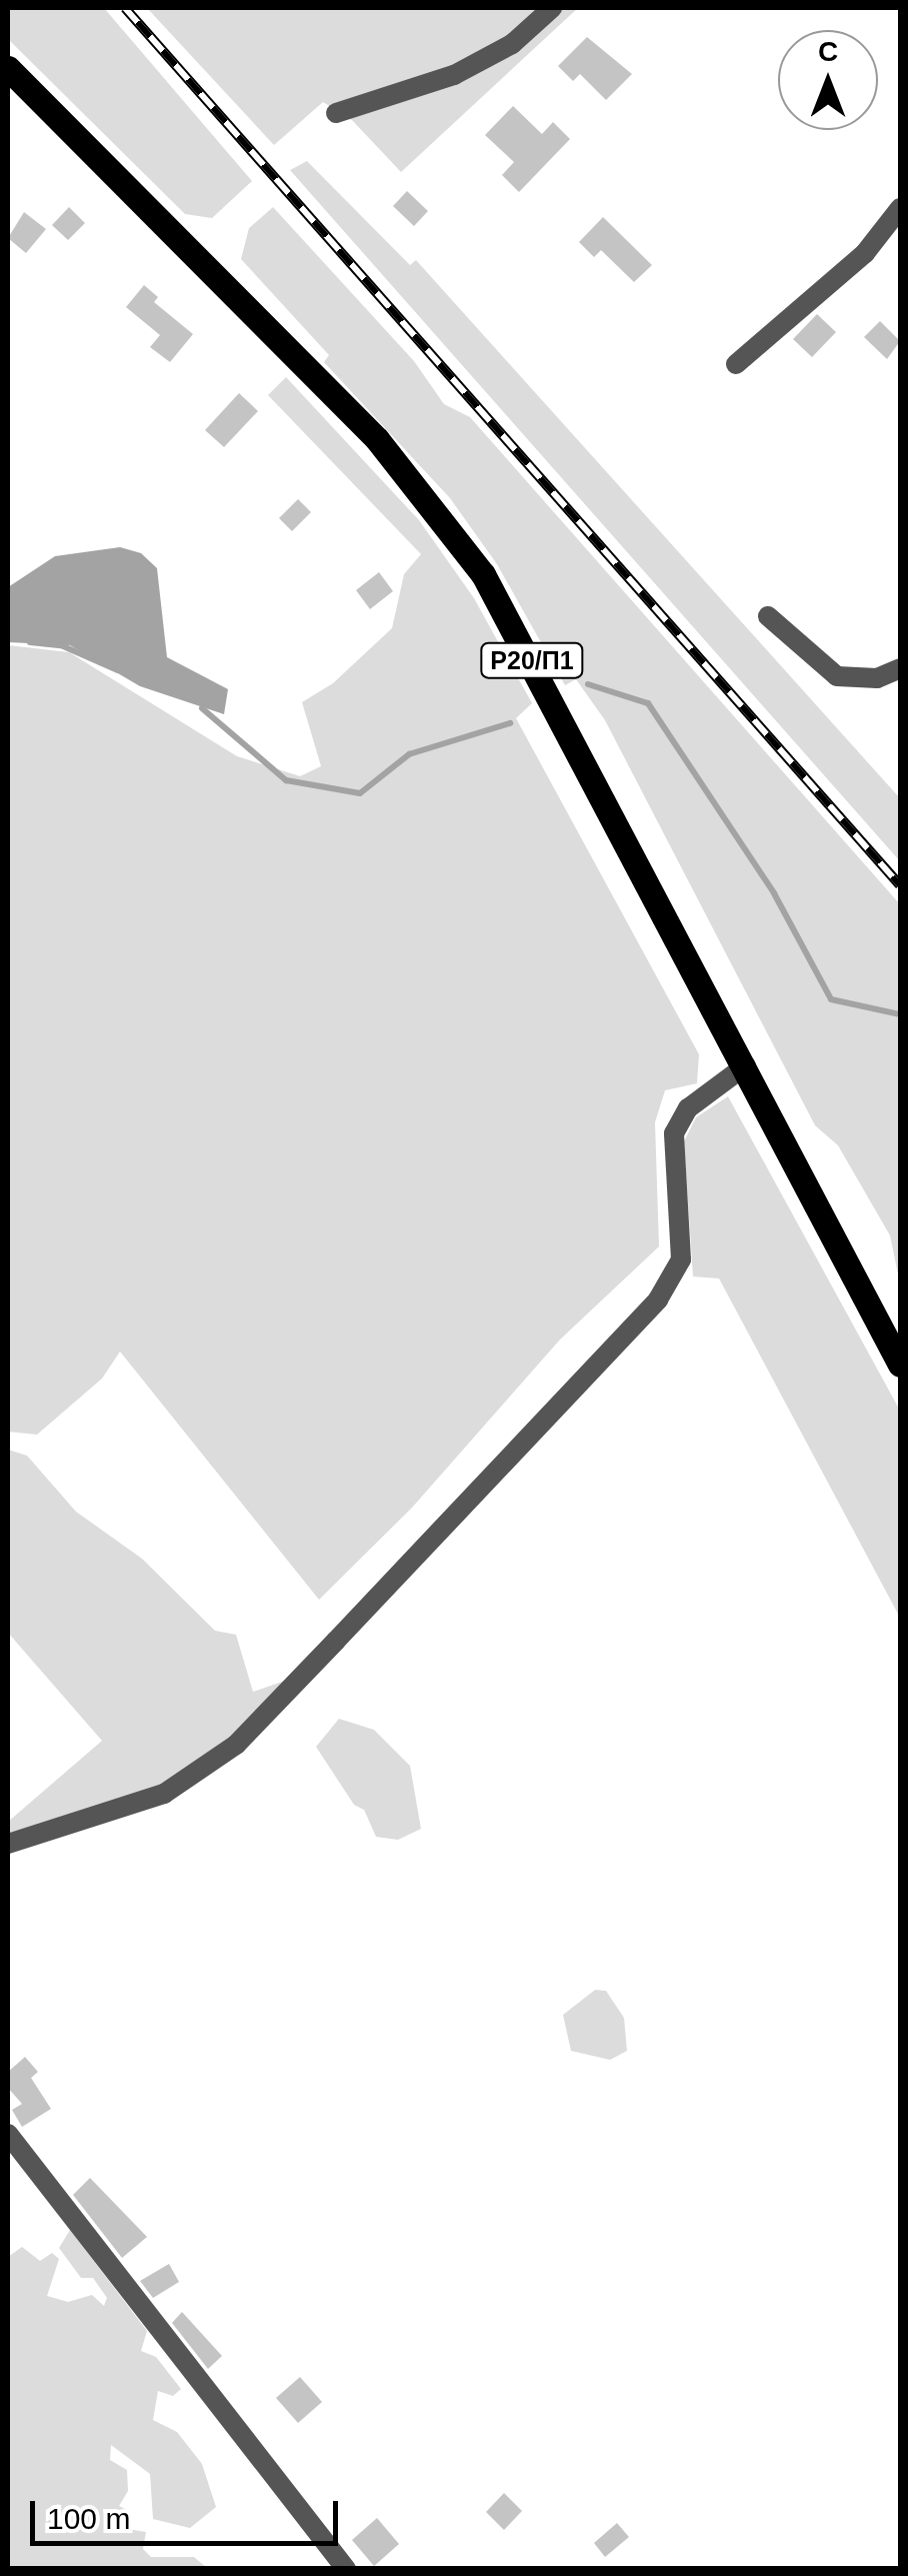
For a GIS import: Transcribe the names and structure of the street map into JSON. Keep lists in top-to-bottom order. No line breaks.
{"streets":{"main road":["Р20/П1"]},"scale_bar":"100 m","north":"top"}
